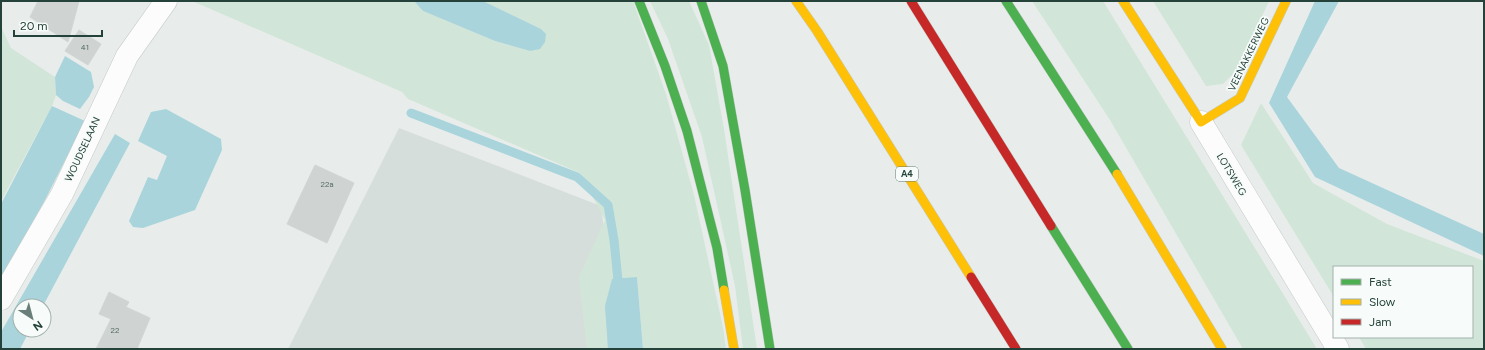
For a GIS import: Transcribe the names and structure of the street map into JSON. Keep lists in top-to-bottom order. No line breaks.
{"streets":{"main road":["VEENAKKERWEG","A4","LOTSWEG"],"street":["WOUDSELAAN"]},"crossings":[["VEENAKKERWEG","LOTSWEG"]],"house_numbers":["41","22a","22"],"legend":["Fast","Slow","Jam"],"scale_bar":"20 m","north":"bottom right"}
